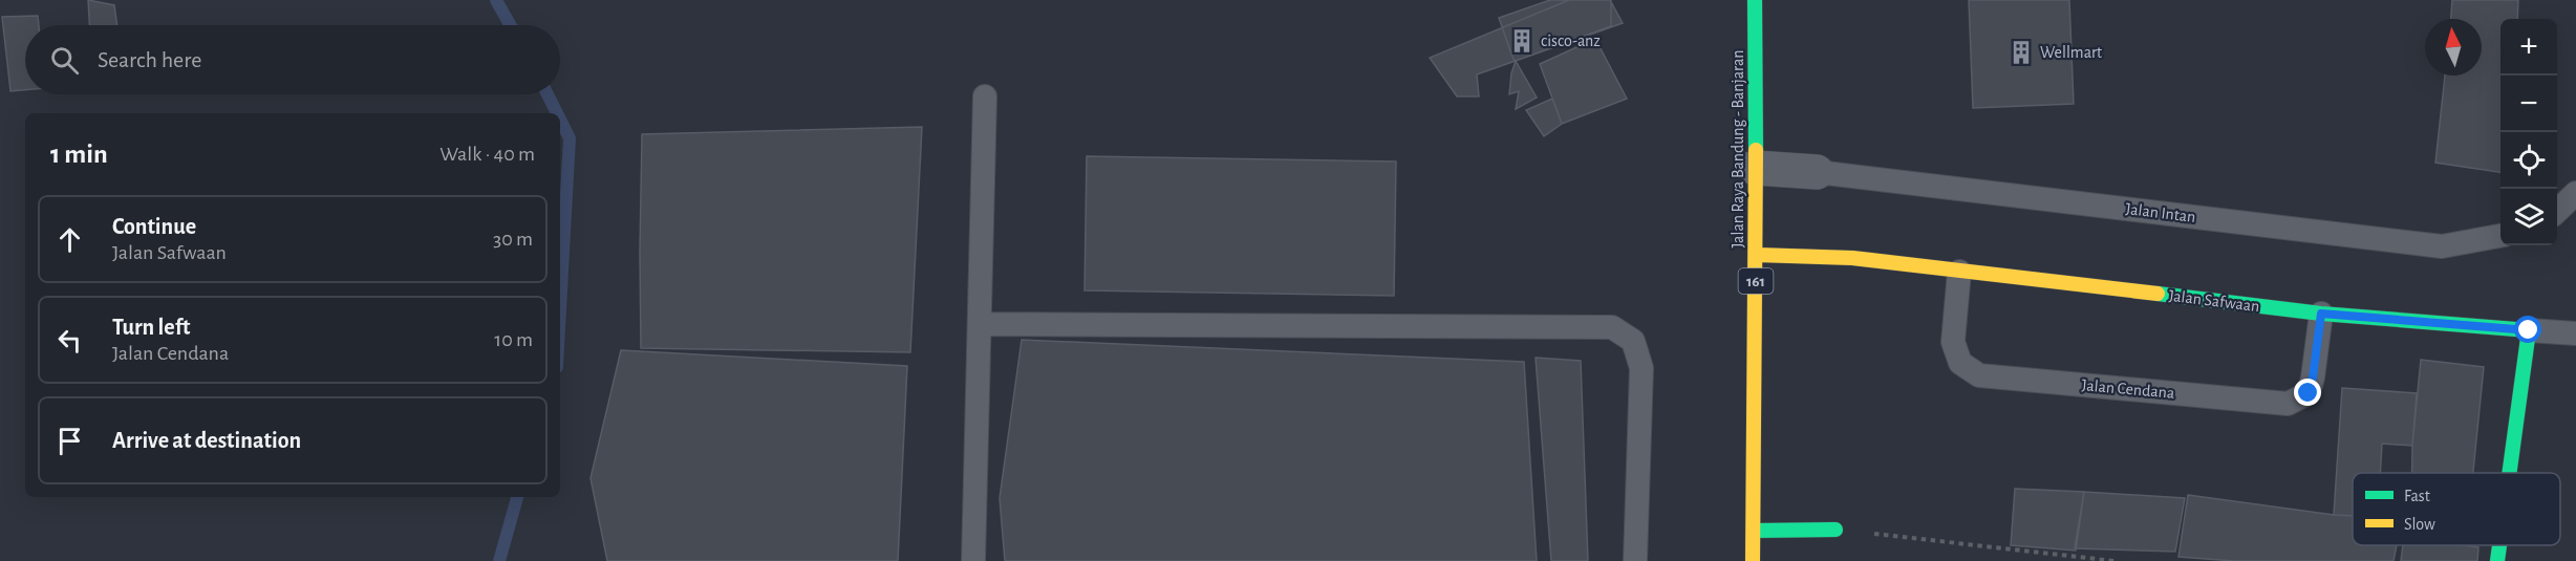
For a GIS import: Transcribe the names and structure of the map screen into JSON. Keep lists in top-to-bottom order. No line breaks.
{"streets":{"street":["Jalan Raya Bandung - Banjaran","161","Jalan Safwaan"],"lane":["Jalan Intan","Jalan Cendana"]},"crossings":[["Jalan Raya Bandung - Banjaran","Jalan Safwaan"],["Jalan Safwaan","Jalan Cendana"]],"places":{"building":["cisco-anz","Wellmart"]},"legend":["Fast","Slow"],"north":"top","page":{"map_buttons":["+","−"],"search":"Search here","heading":["1 min","Walk · 40 m"],"list":[["Continue","Jalan Safwaan","30 m"],["Turn left","Jalan Cendana","10 m"],"Arrive at destination"]}}
